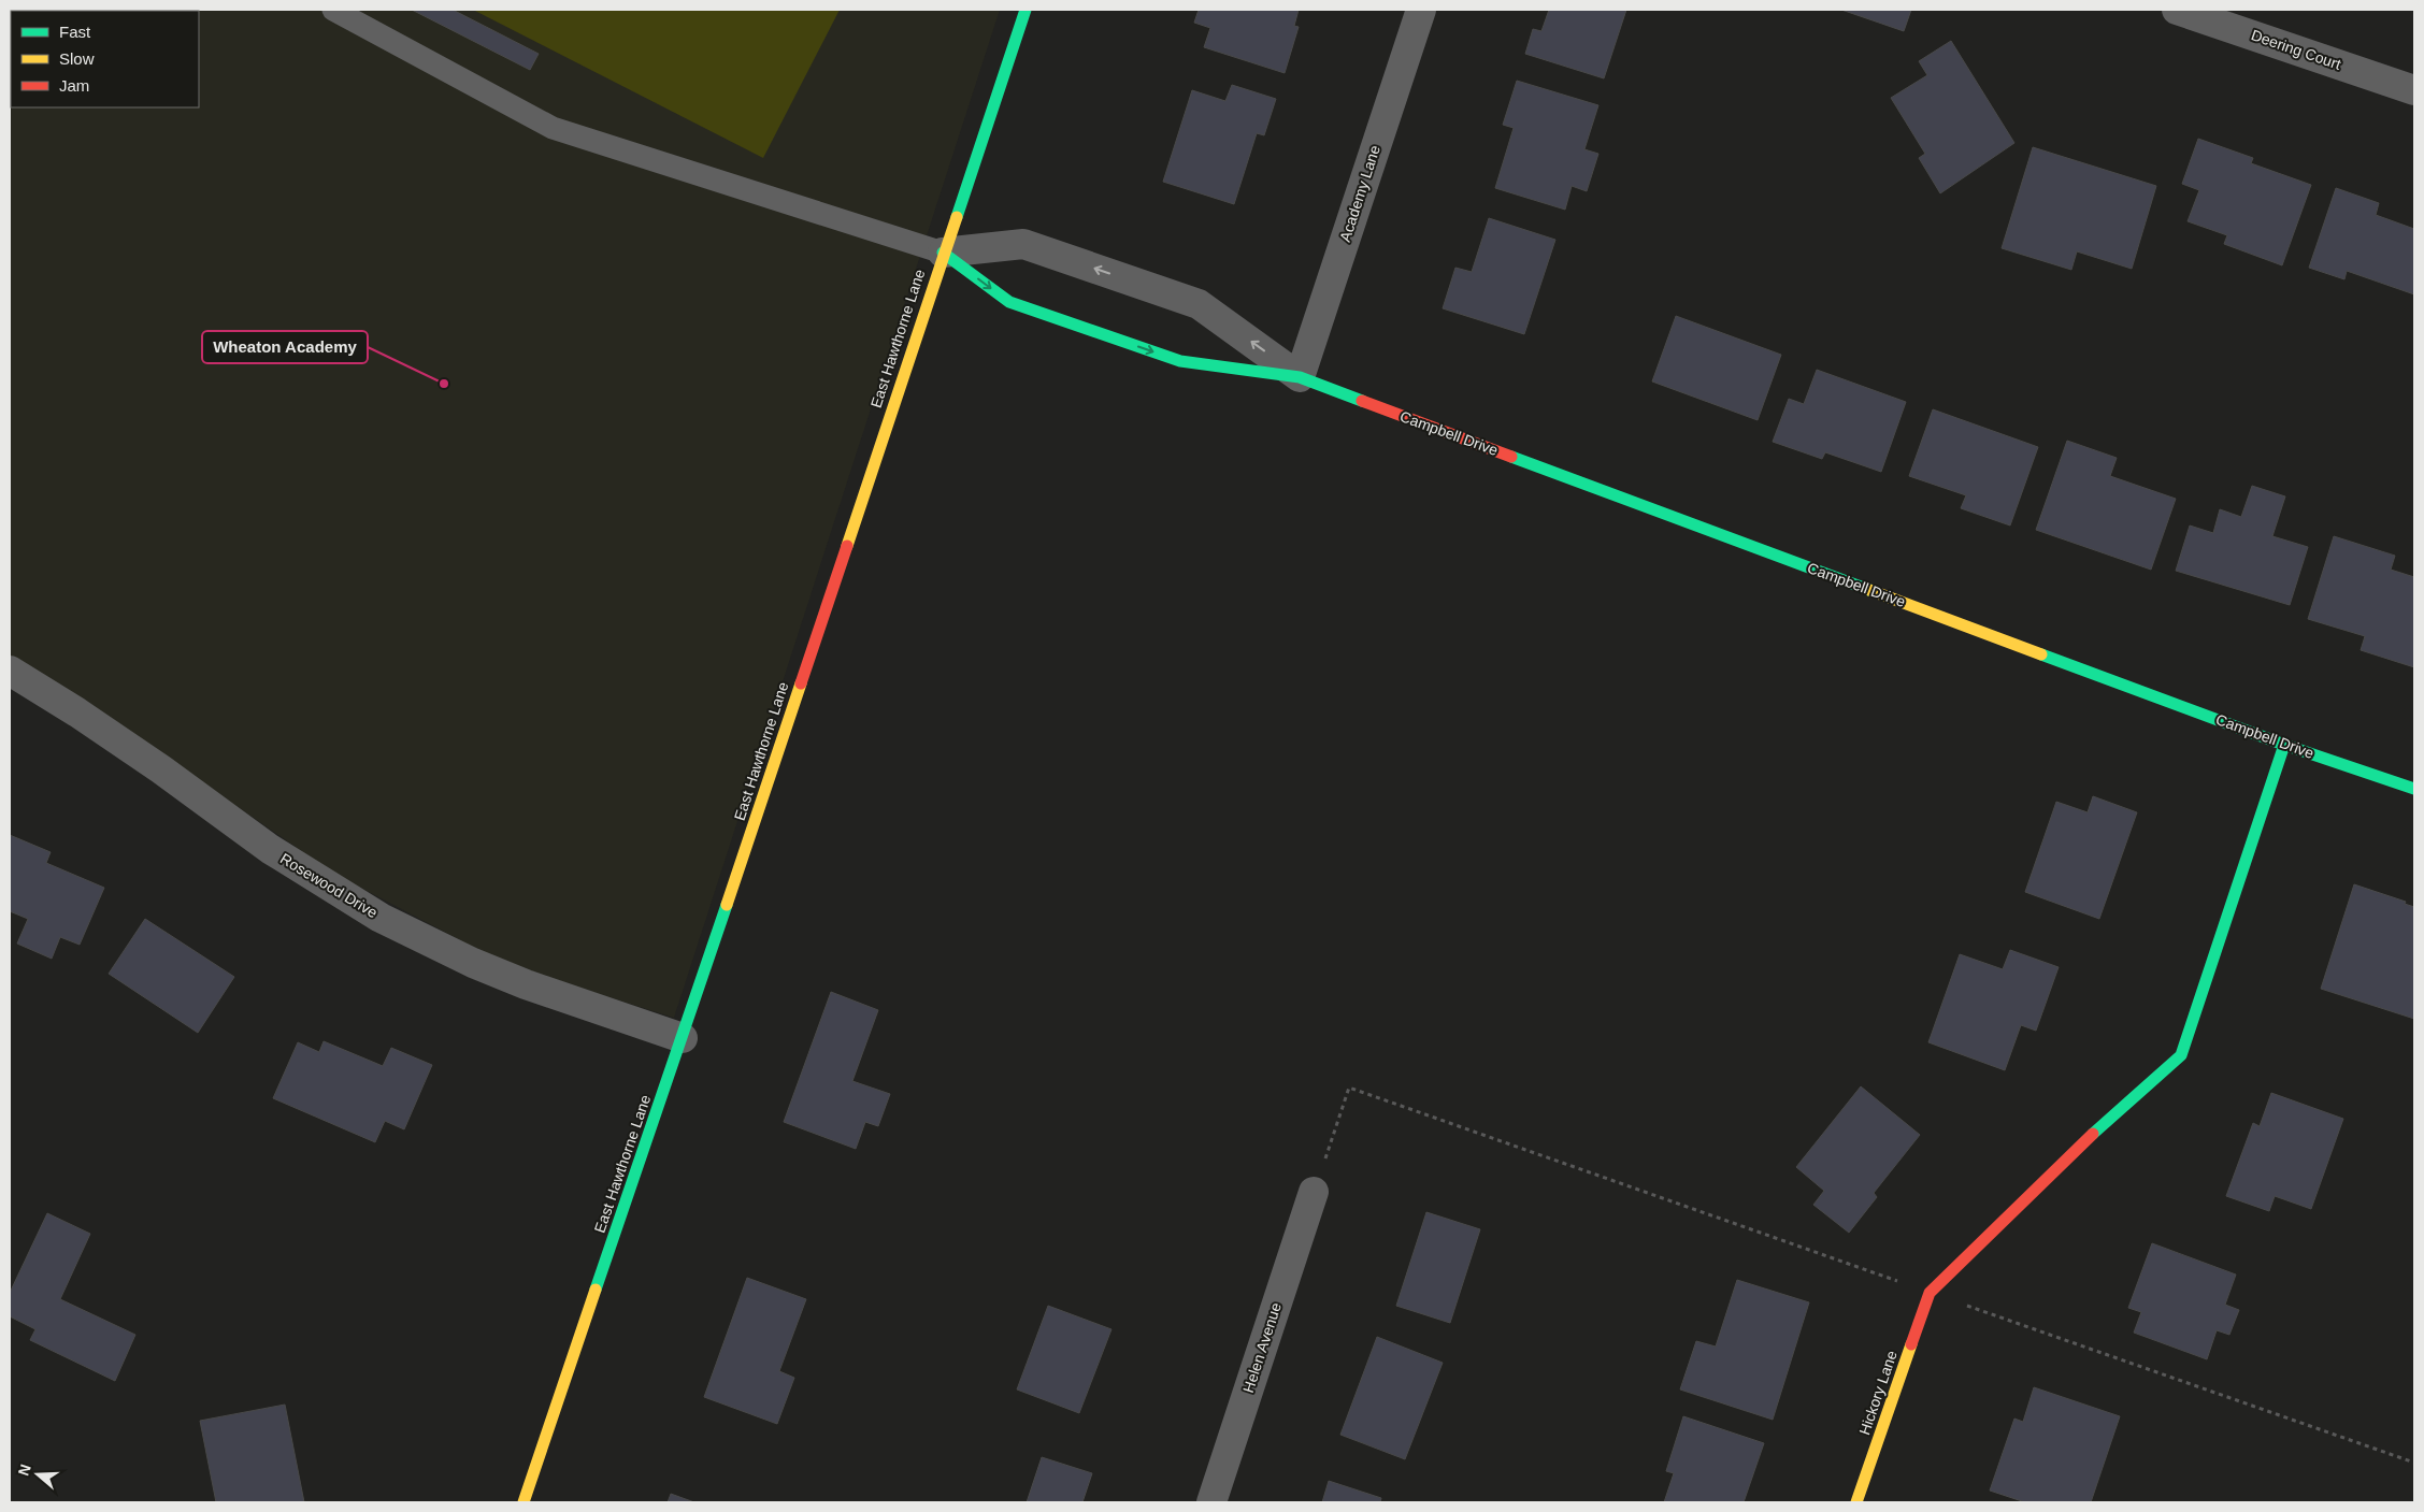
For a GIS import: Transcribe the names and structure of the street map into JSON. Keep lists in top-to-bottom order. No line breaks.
{"streets":{"street":["Deering Court","Academy Lane","East Hawthorne Lane","Campbell Drive","Rosewood Drive","Helen Avenue","Hickory Lane"]},"crossings":[["Academy Lane","Campbell Drive"],["East Hawthorne Lane","Campbell Drive"],["East Hawthorne Lane","Rosewood Drive"]],"places":["Wheaton Academy"],"legend":["Fast","Slow","Jam"],"north":"left"}
